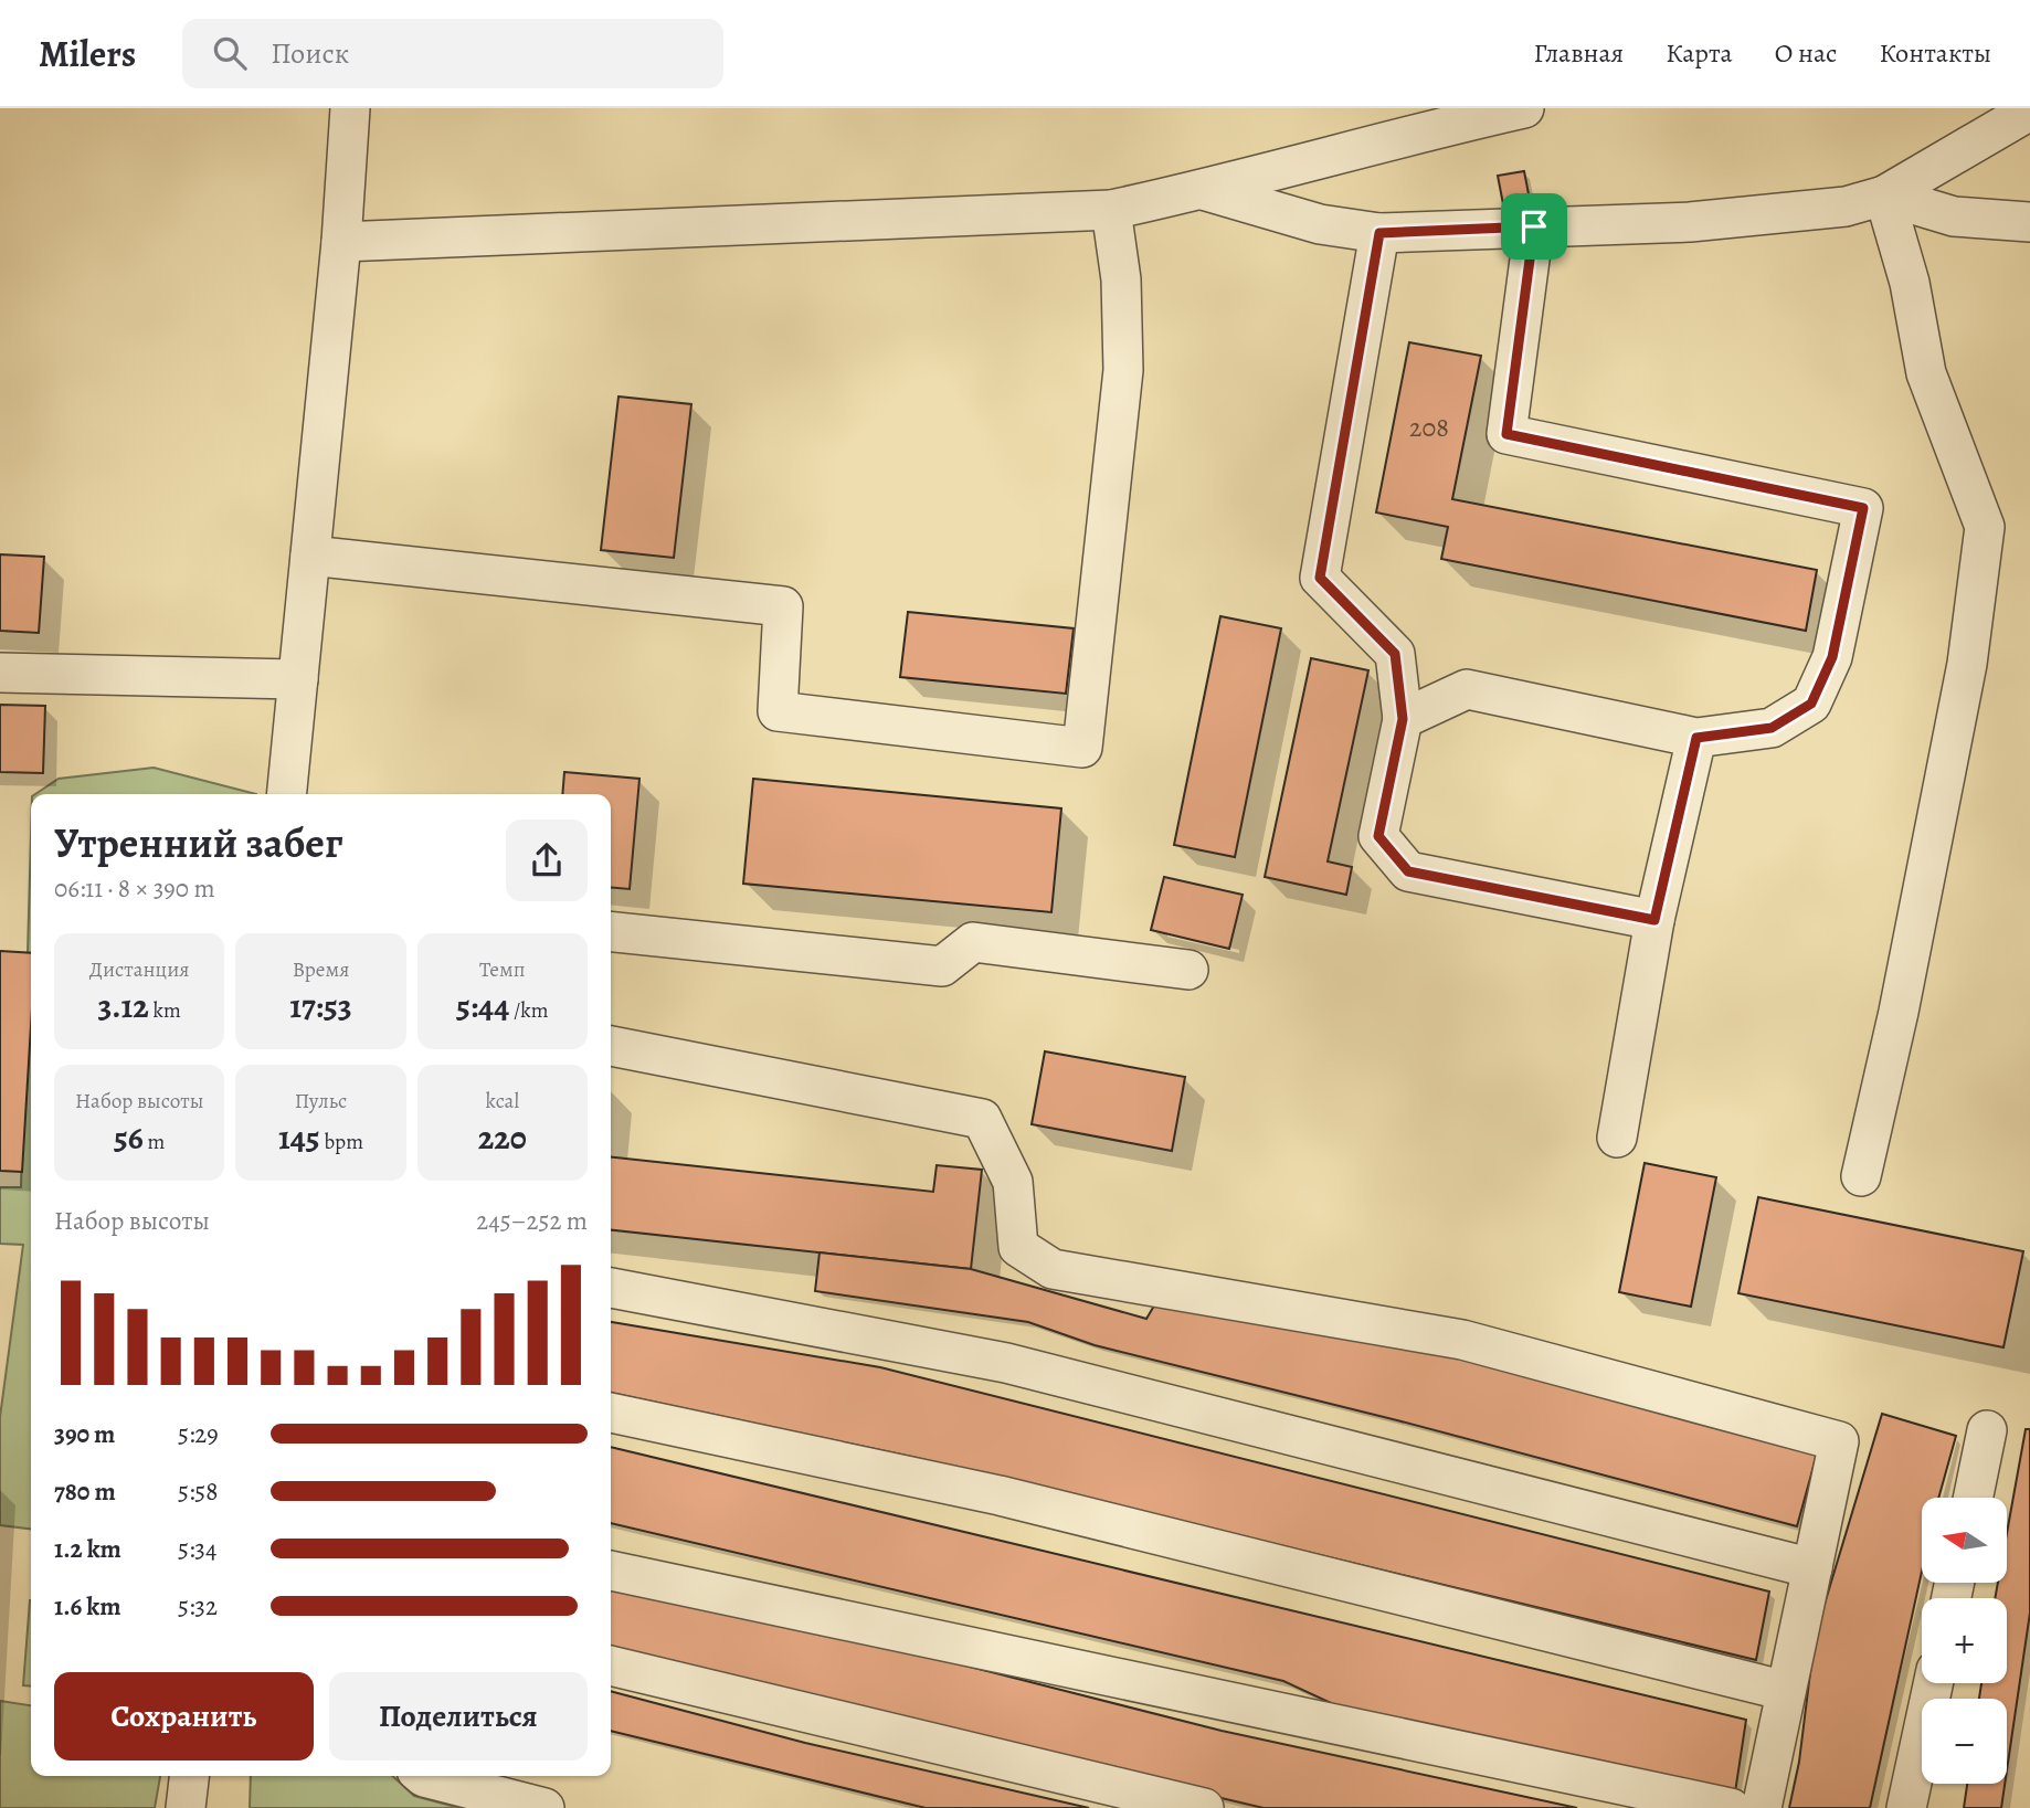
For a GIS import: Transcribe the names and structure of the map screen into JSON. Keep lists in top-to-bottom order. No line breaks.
{"house_numbers":["208"],"north":"left","page":{"header":"Milers","search":"Поиск","nav":["Главная","Карта","О нас","Контакты"],"heading":["Утренний забег","06:11 · 8 × 390 m"],"stats":[["Дистанция","3.12 km"],["Время","17:53"],["Темп","5:44 /km"],["Набор высоты","56 m"],["Пульс","145 bpm"],["kcal","220"]],"chart":["Набор высоты","245–252 m"],"list":[{"name":"390 m","note":"5:29"},{"name":"780 m","note":"5:58"},{"name":"1.2 km","note":"5:34"},{"name":"1.6 km","note":"5:32"}],"map_buttons":["+","−"],"buttons":["Сохранить","Поделиться"]}}
